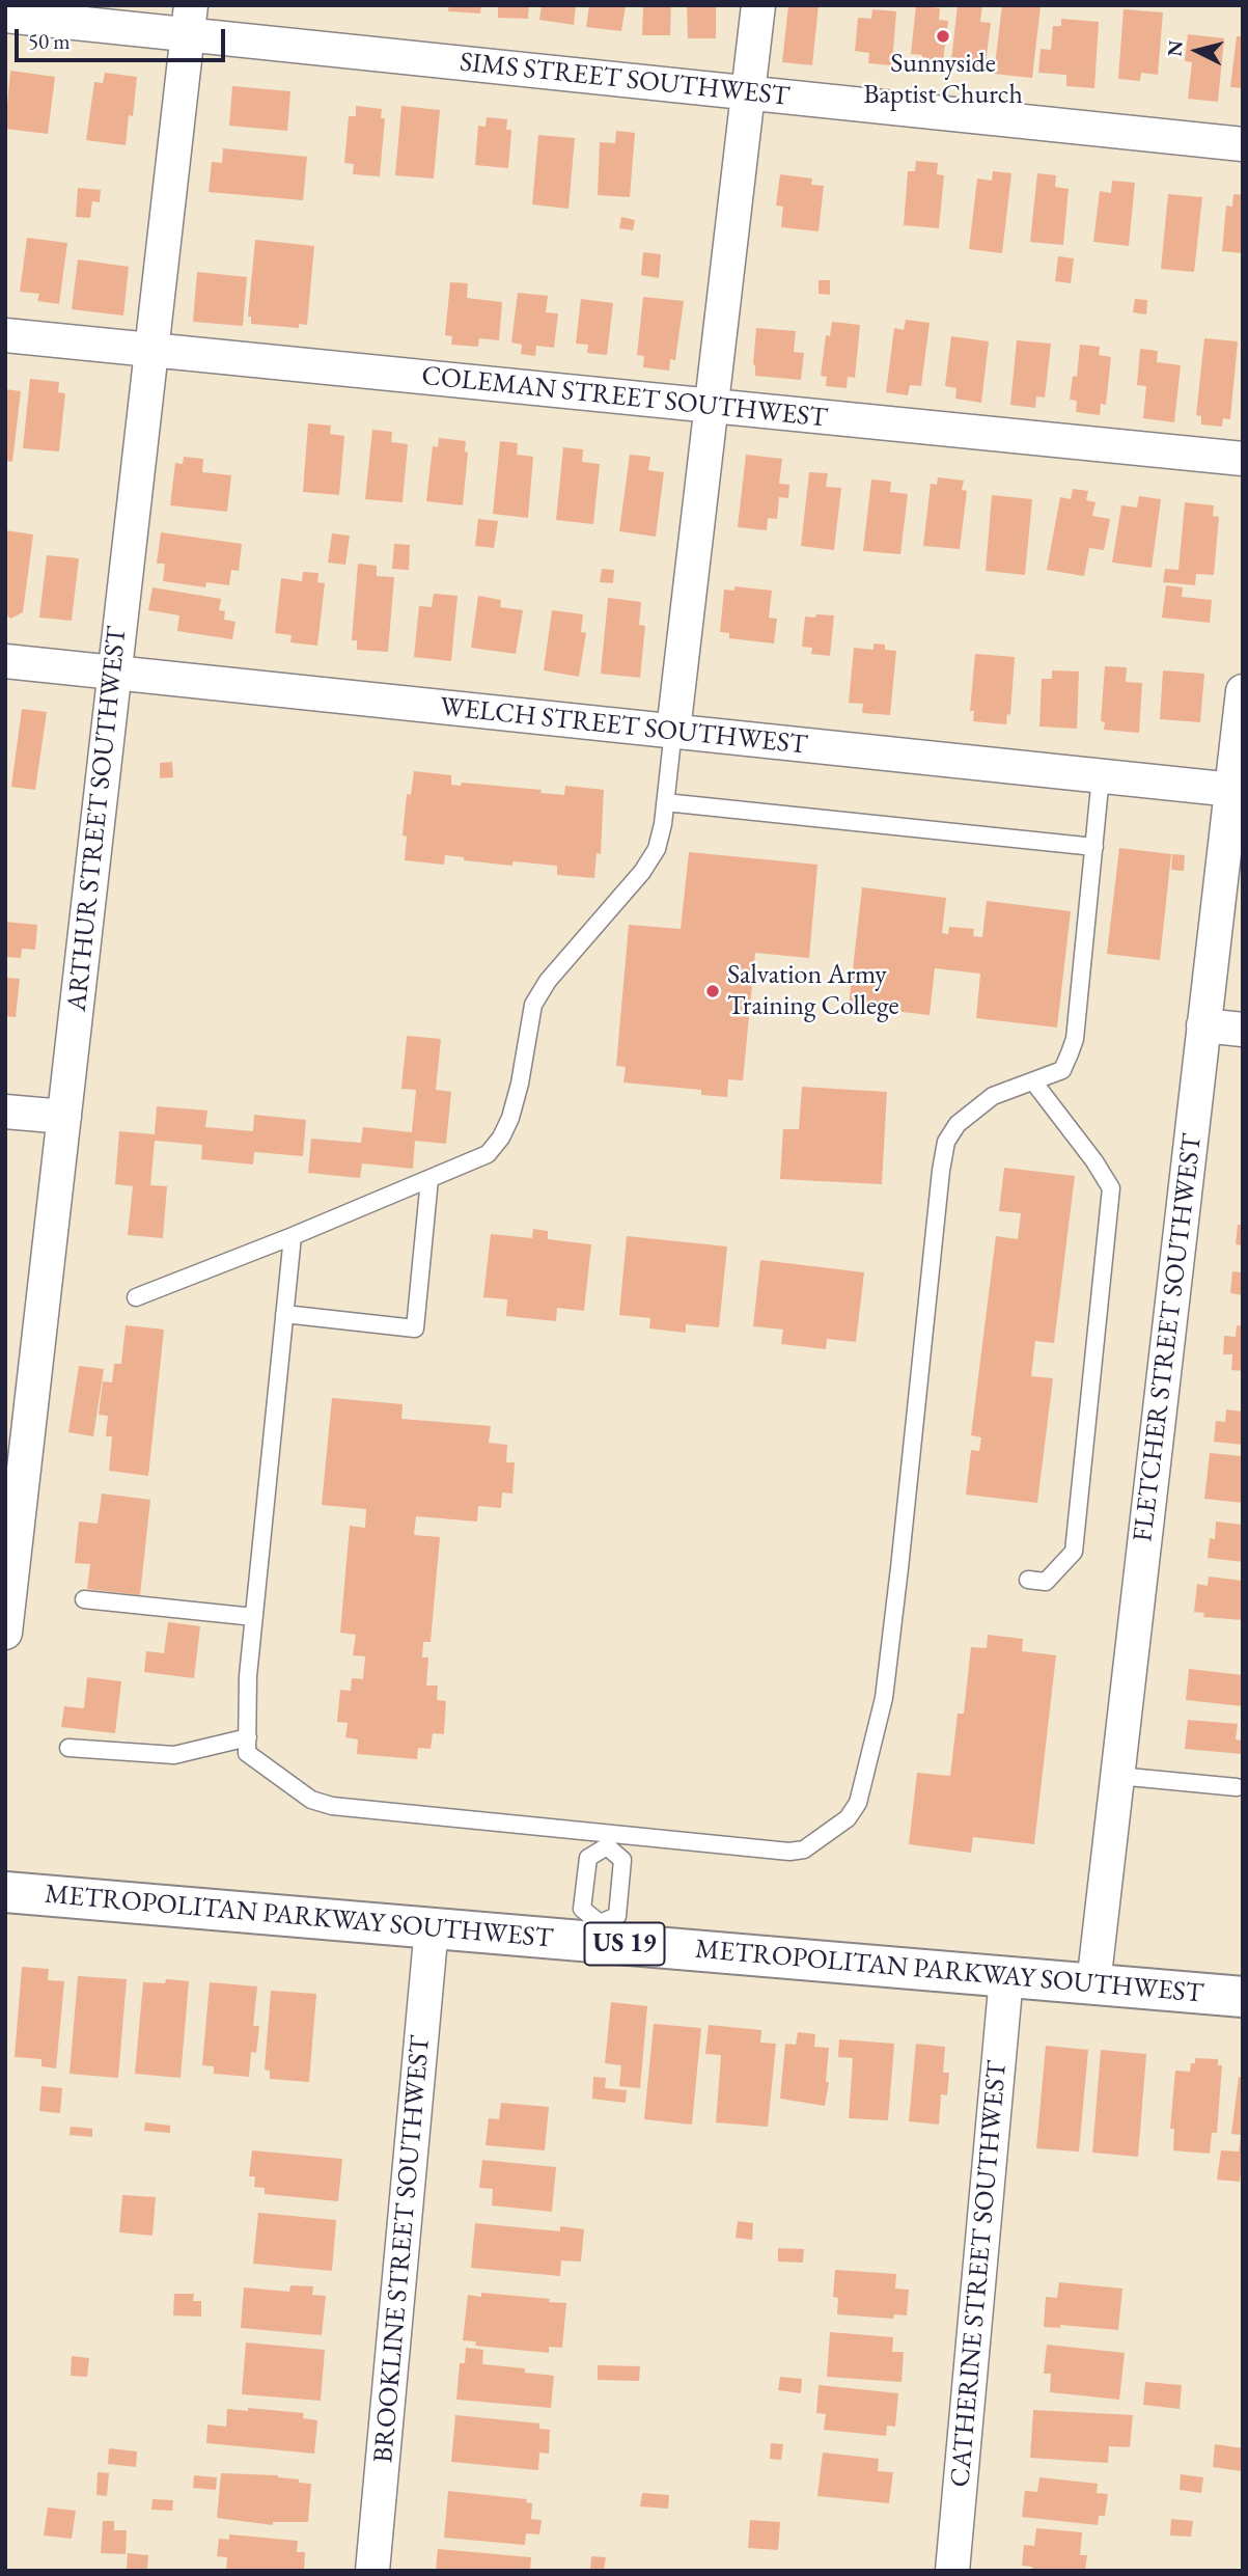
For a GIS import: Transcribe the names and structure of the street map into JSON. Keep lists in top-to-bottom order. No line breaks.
{"streets":{"main road":["METROPOLITAN PARKWAY SOUTHWEST","US 19"],"street":["SIMS STREET SOUTHWEST","COLEMAN STREET SOUTHWEST","WELCH STREET SOUTHWEST","ARTHUR STREET SOUTHWEST","FLETCHER STREET SOUTHWEST","BROOKLINE STREET SOUTHWEST","CATHERINE STREET SOUTHWEST"]},"crossings":[["SIMS STREET SOUTHWEST","ARTHUR STREET SOUTHWEST"],["COLEMAN STREET SOUTHWEST","ARTHUR STREET SOUTHWEST"],["WELCH STREET SOUTHWEST","ARTHUR STREET SOUTHWEST"],["WELCH STREET SOUTHWEST","FLETCHER STREET SOUTHWEST"],["FLETCHER STREET SOUTHWEST","METROPOLITAN PARKWAY SOUTHWEST"],["METROPOLITAN PARKWAY SOUTHWEST","BROOKLINE STREET SOUTHWEST"],["METROPOLITAN PARKWAY SOUTHWEST","CATHERINE STREET SOUTHWEST"]],"places":["Sunnyside Baptist Church","Salvation Army Training College"],"scale_bar":"50 m","north":"left"}
